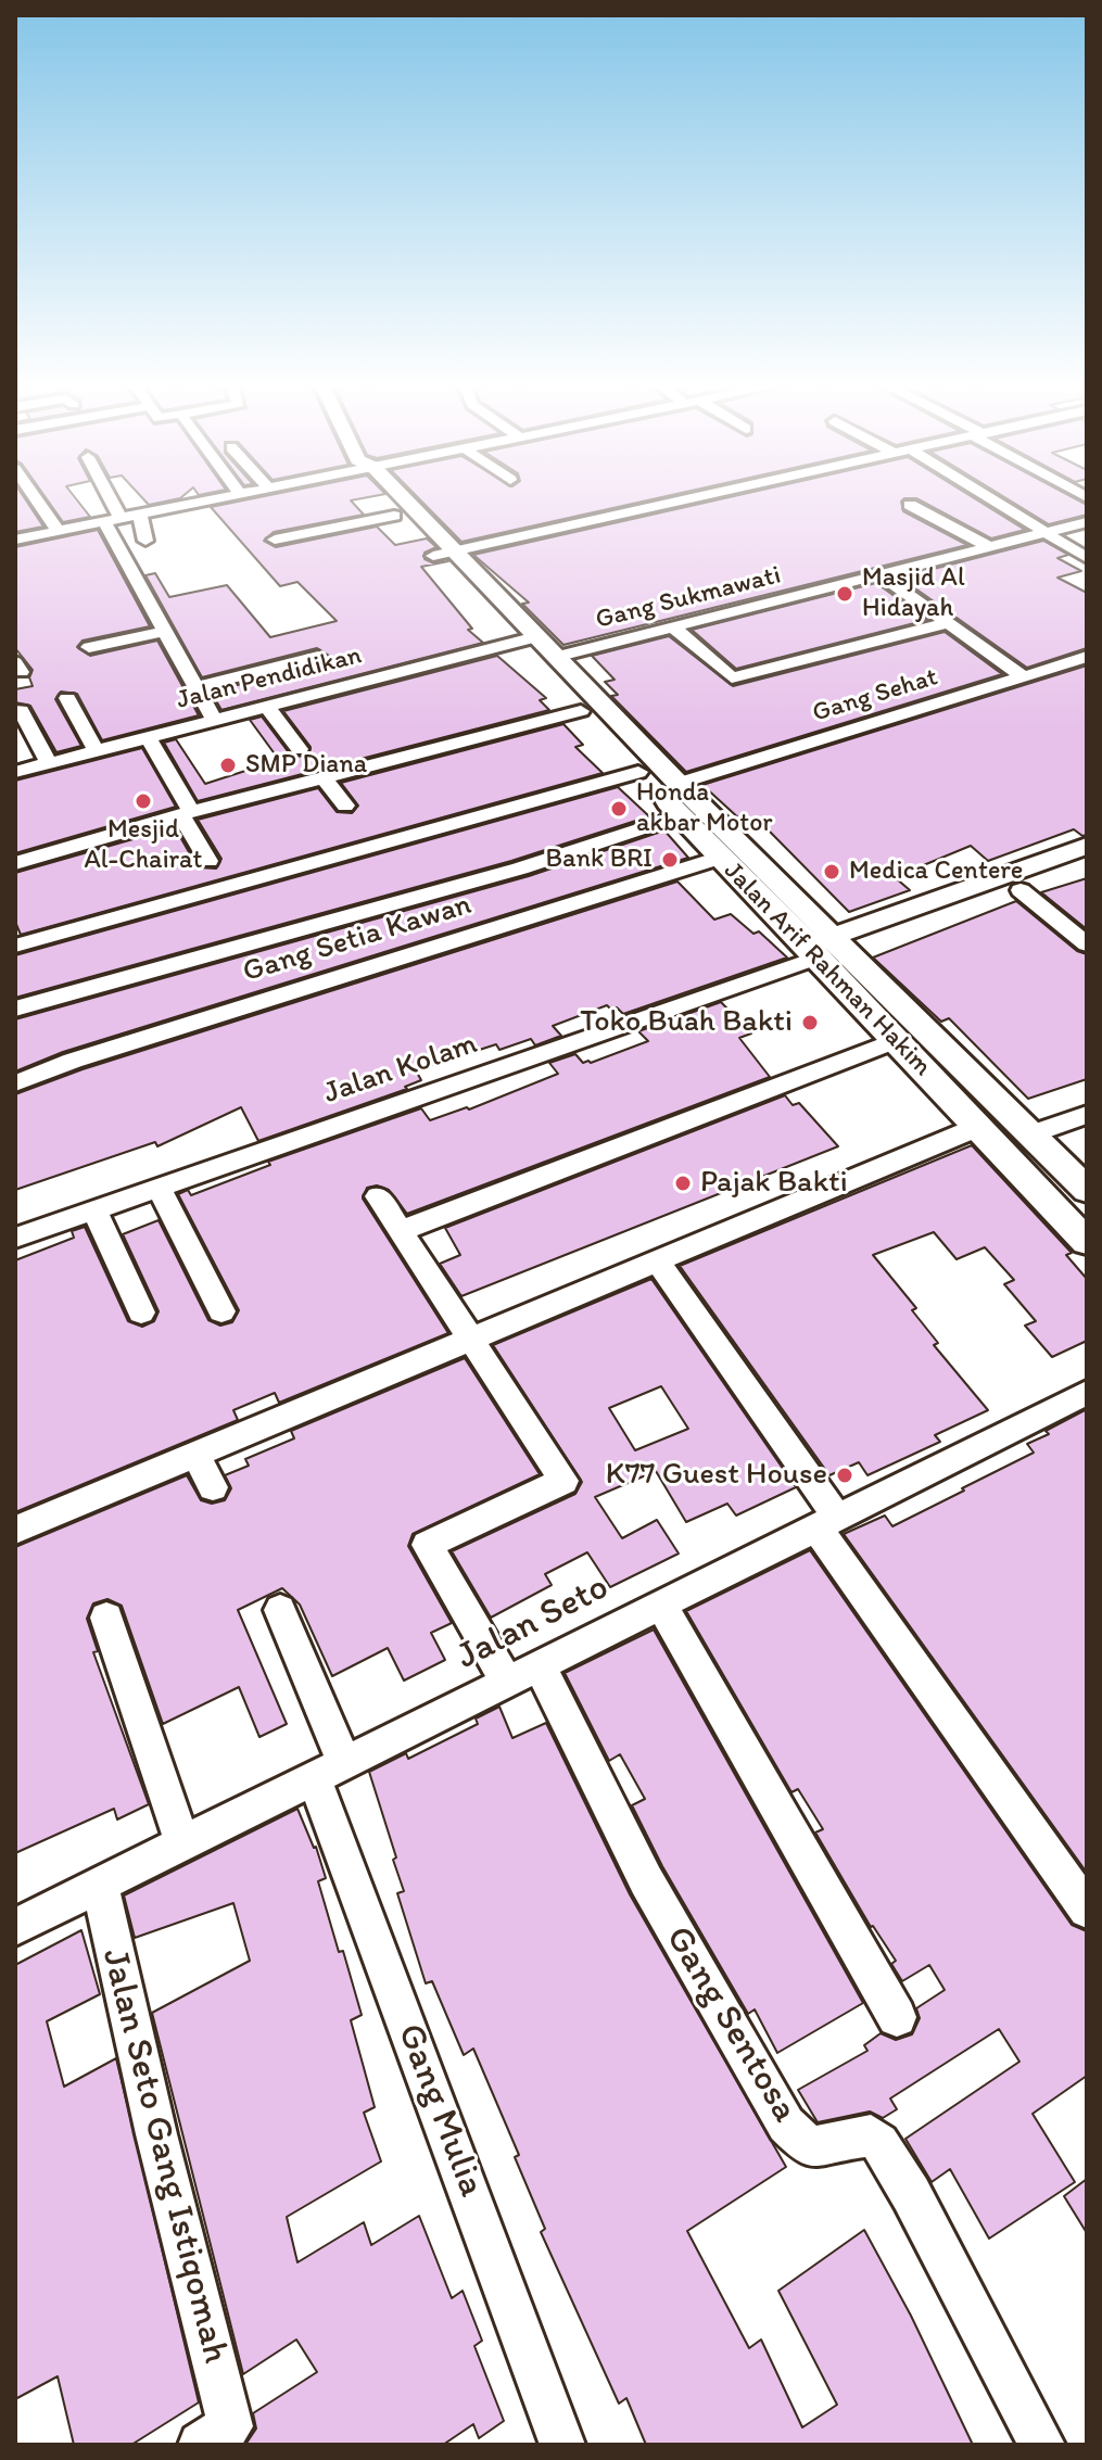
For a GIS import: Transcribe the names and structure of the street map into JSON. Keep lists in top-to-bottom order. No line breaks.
{"streets":{"main road":["Jalan Arif Rahman Hakim"],"street":["Gang Sukmawati","Jalan Pendidikan","Gang Sehat","Gang Setia Kawan","Jalan Kolam","Jalan Seto","Gang Sentosa","Gang Mulia","Jalan Seto Gang Istiqomah"]},"crossings":[["Gang Sukmawati","Jalan Arif Rahman Hakim"],["Jalan Pendidikan","Jalan Arif Rahman Hakim"],["Gang Sehat","Jalan Arif Rahman Hakim"],["Gang Setia Kawan","Jalan Arif Rahman Hakim"],["Jalan Arif Rahman Hakim","Jalan Kolam"],["Jalan Seto","Gang Sentosa"],["Jalan Seto","Gang Mulia"],["Jalan Seto","Jalan Seto Gang Istiqomah"]],"places":["Masjid Al Hidayah","SMP Diana","Mesjid Al-Chairat","Honda akbar Motor","Bank BRI","Medica Centere","Toko Buah Bakti","Pajak Bakti","K77 Guest House"]}
